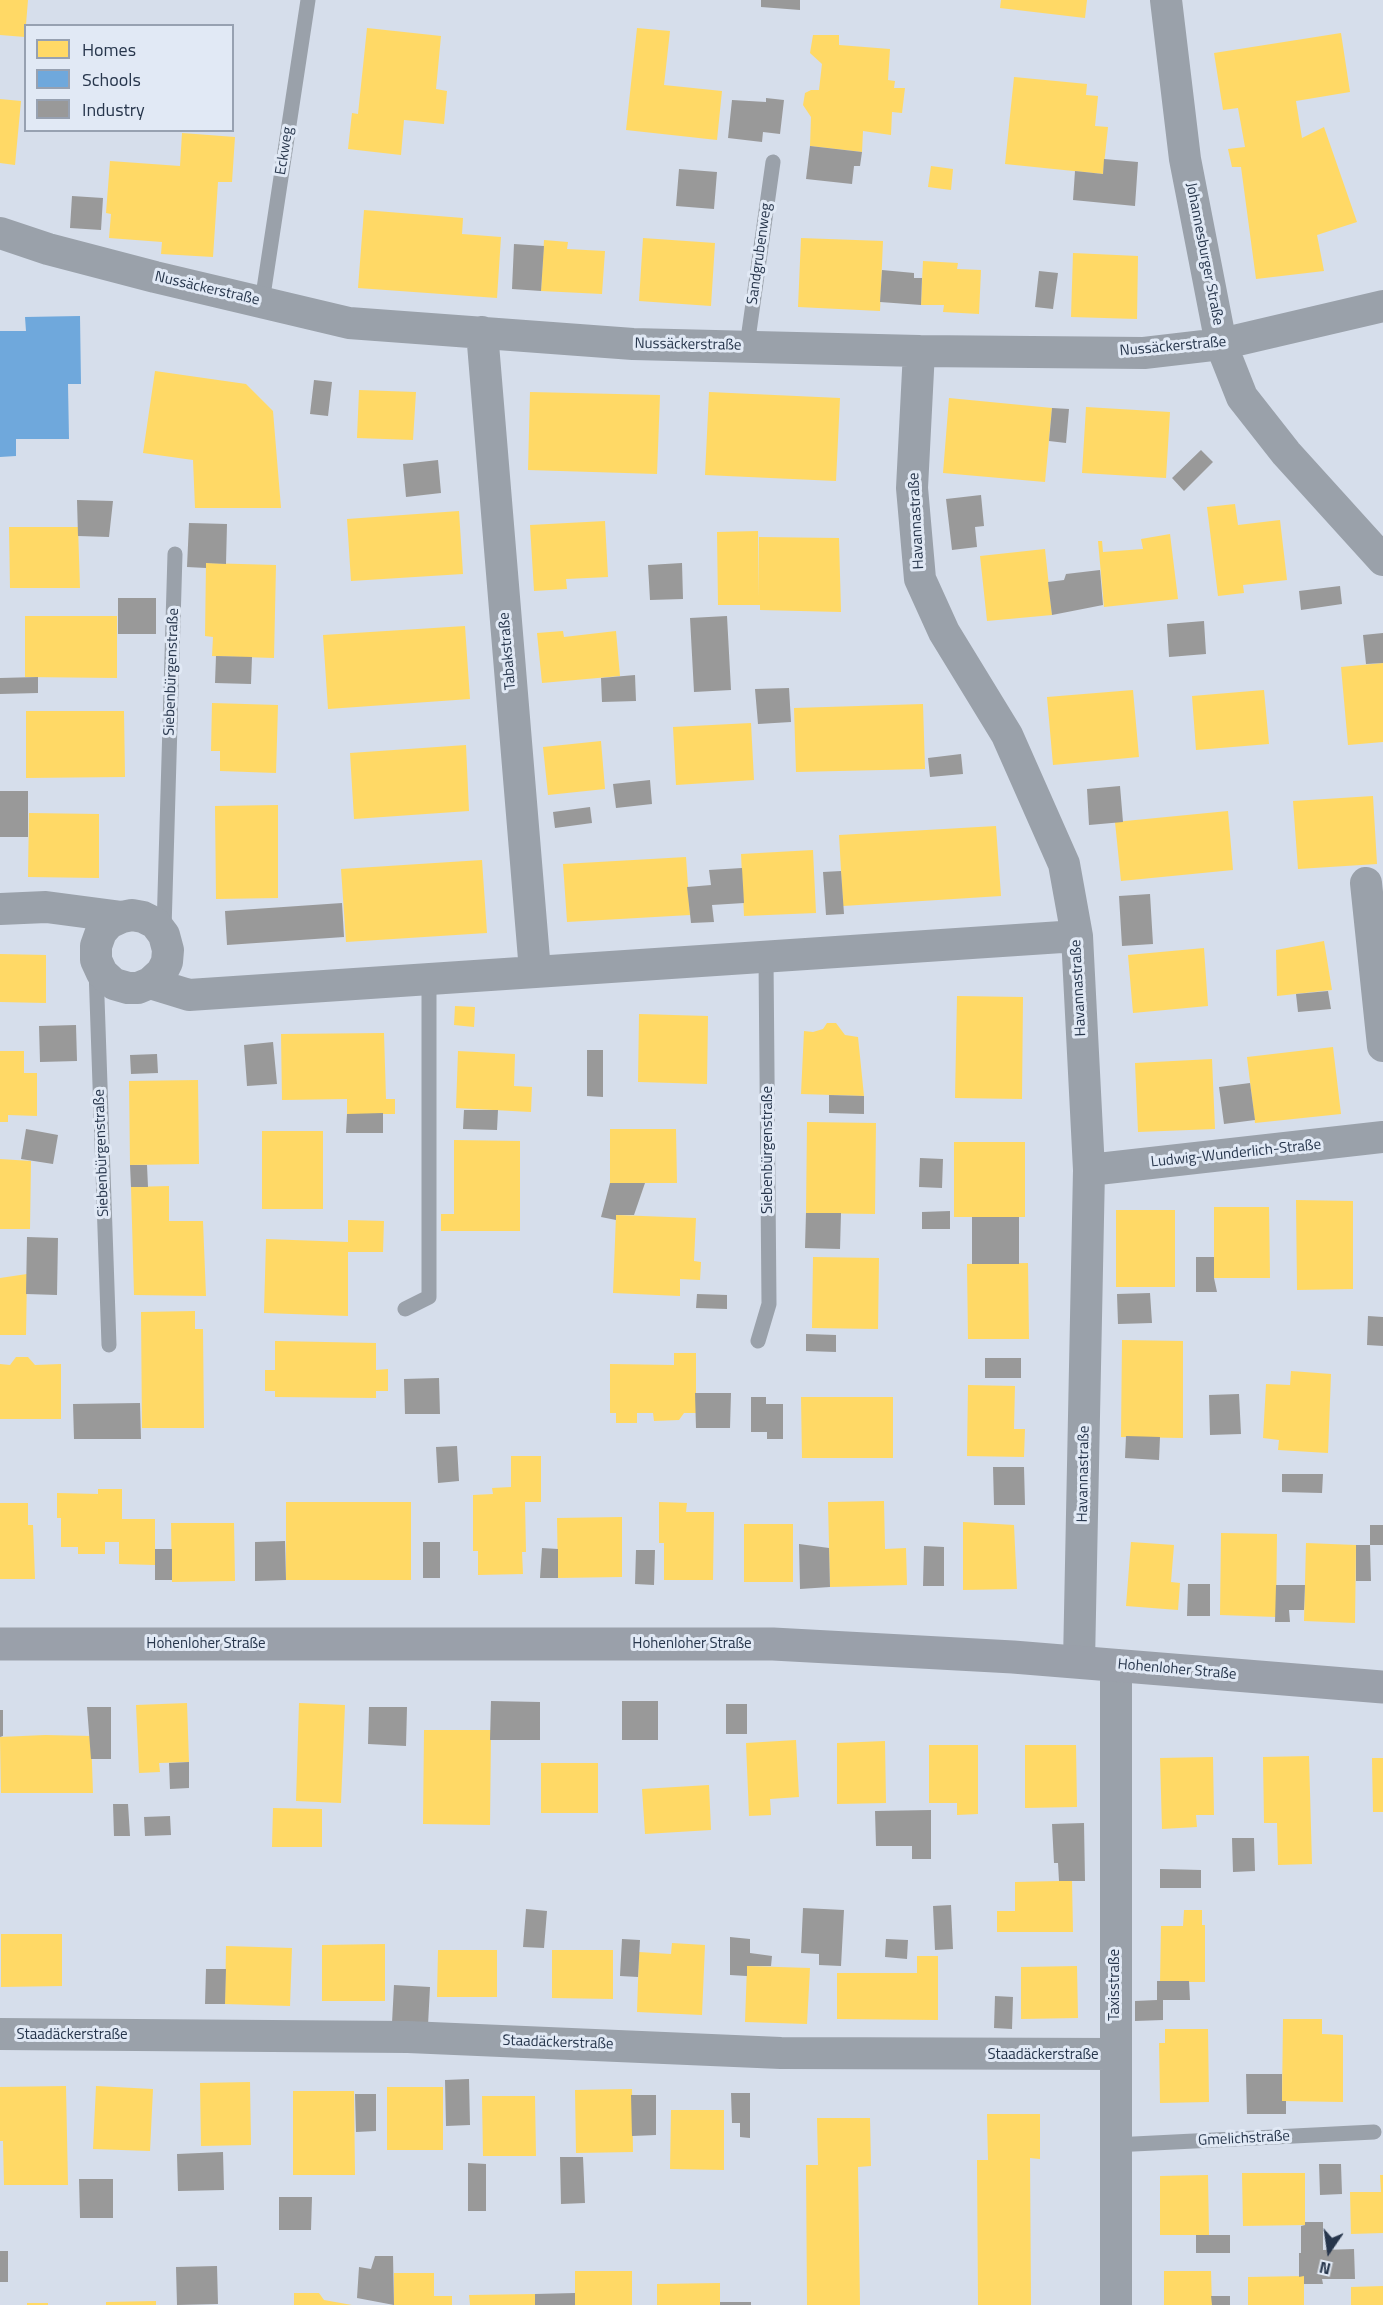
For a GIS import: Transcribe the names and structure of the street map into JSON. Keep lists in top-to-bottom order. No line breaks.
{"streets":{"street":["Johannesburger Straße","Nussäckerstraße","Havannastraße","Tabakstraße","Siebenbürgenstraße","Ludwig-Wunderlich-Straße","Hohenloher Straße","Taxisstraße","Staadäckerstraße"],"lane":["Eckweg","Sandgrubenweg","Gmelichstraße"]},"crossings":[["Eckweg","Nussäckerstraße"],["Sandgrubenweg","Nussäckerstraße"],["Johannesburger Straße","Nussäckerstraße"],["Nussäckerstraße","Havannastraße"],["Nussäckerstraße","Tabakstraße"],["Havannastraße","Ludwig-Wunderlich-Straße"],["Havannastraße","Hohenloher Straße"],["Hohenloher Straße","Taxisstraße"],["Taxisstraße","Staadäckerstraße"],["Taxisstraße","Gmelichstraße"]],"legend":["Homes","Schools","Industry"],"north":"bottom"}
